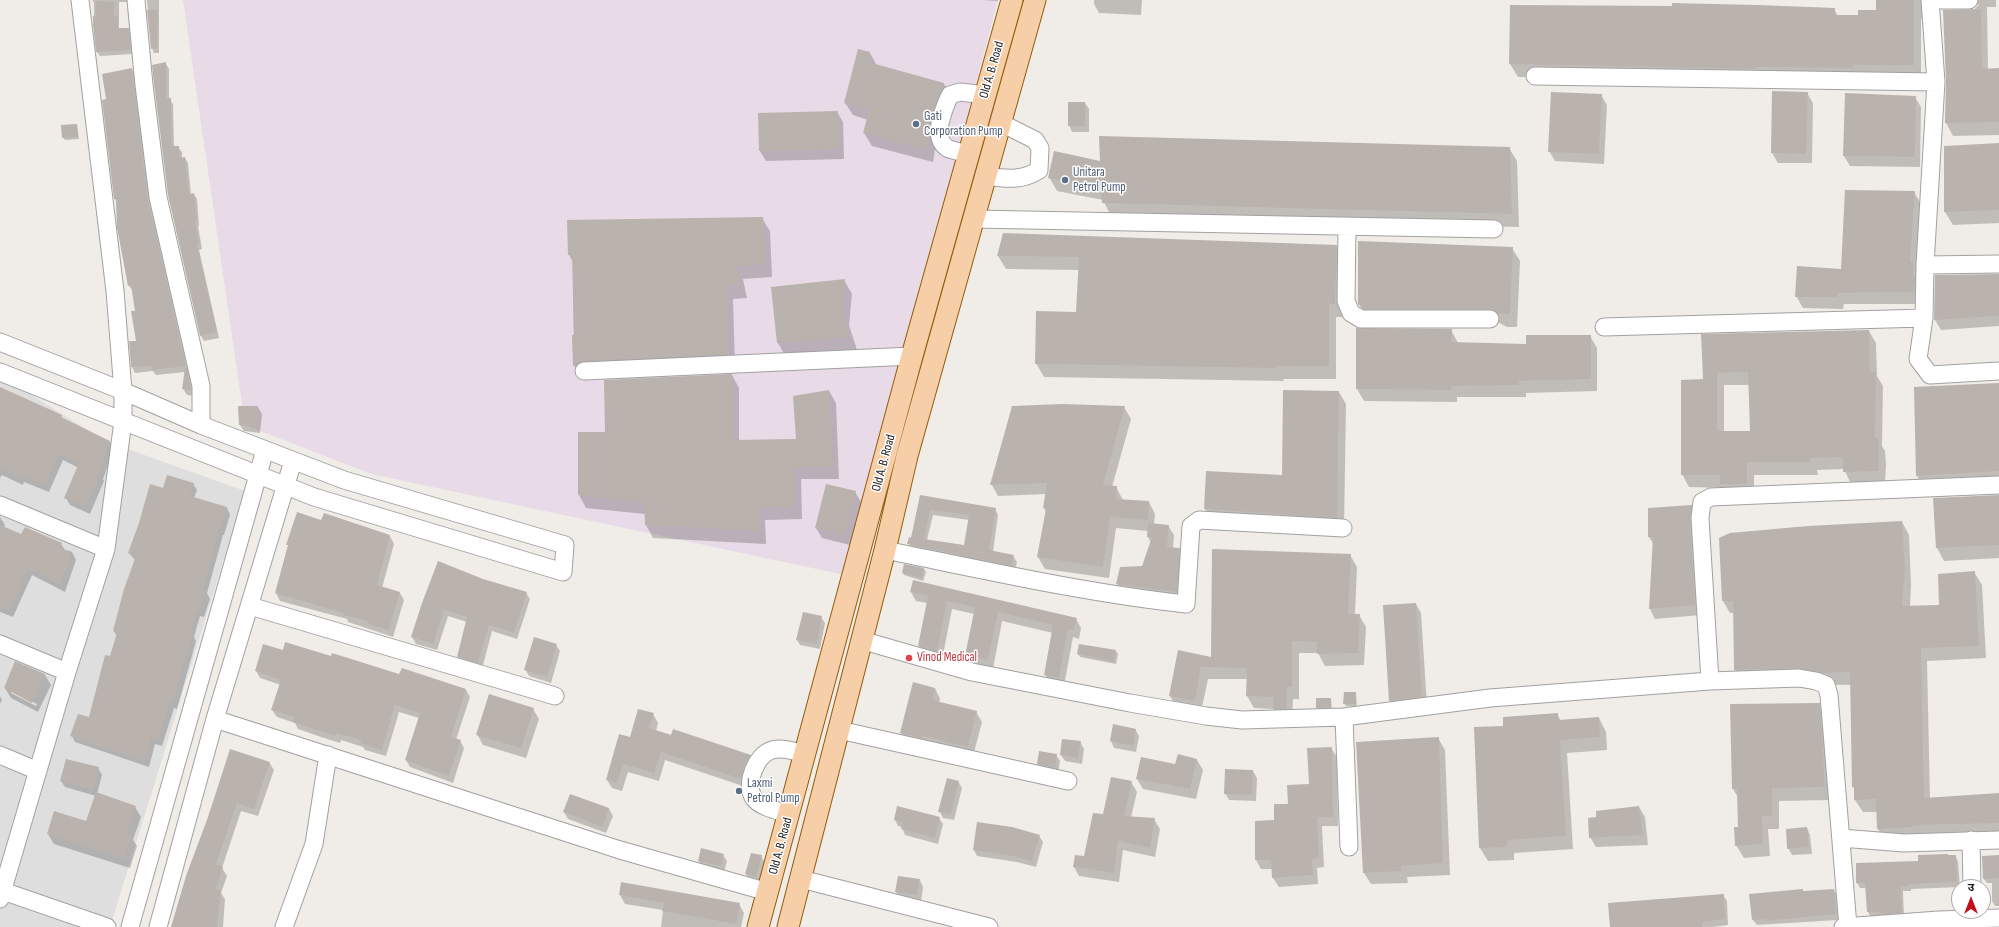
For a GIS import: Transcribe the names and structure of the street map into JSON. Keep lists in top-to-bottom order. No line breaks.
{"streets":{"main road":["Old A. B. Road"]},"places":["Gati Corporation Pump","Unitara Petrol Pump","Vinod Medical","Laxmi Petrol Pump"],"north":"top"}
